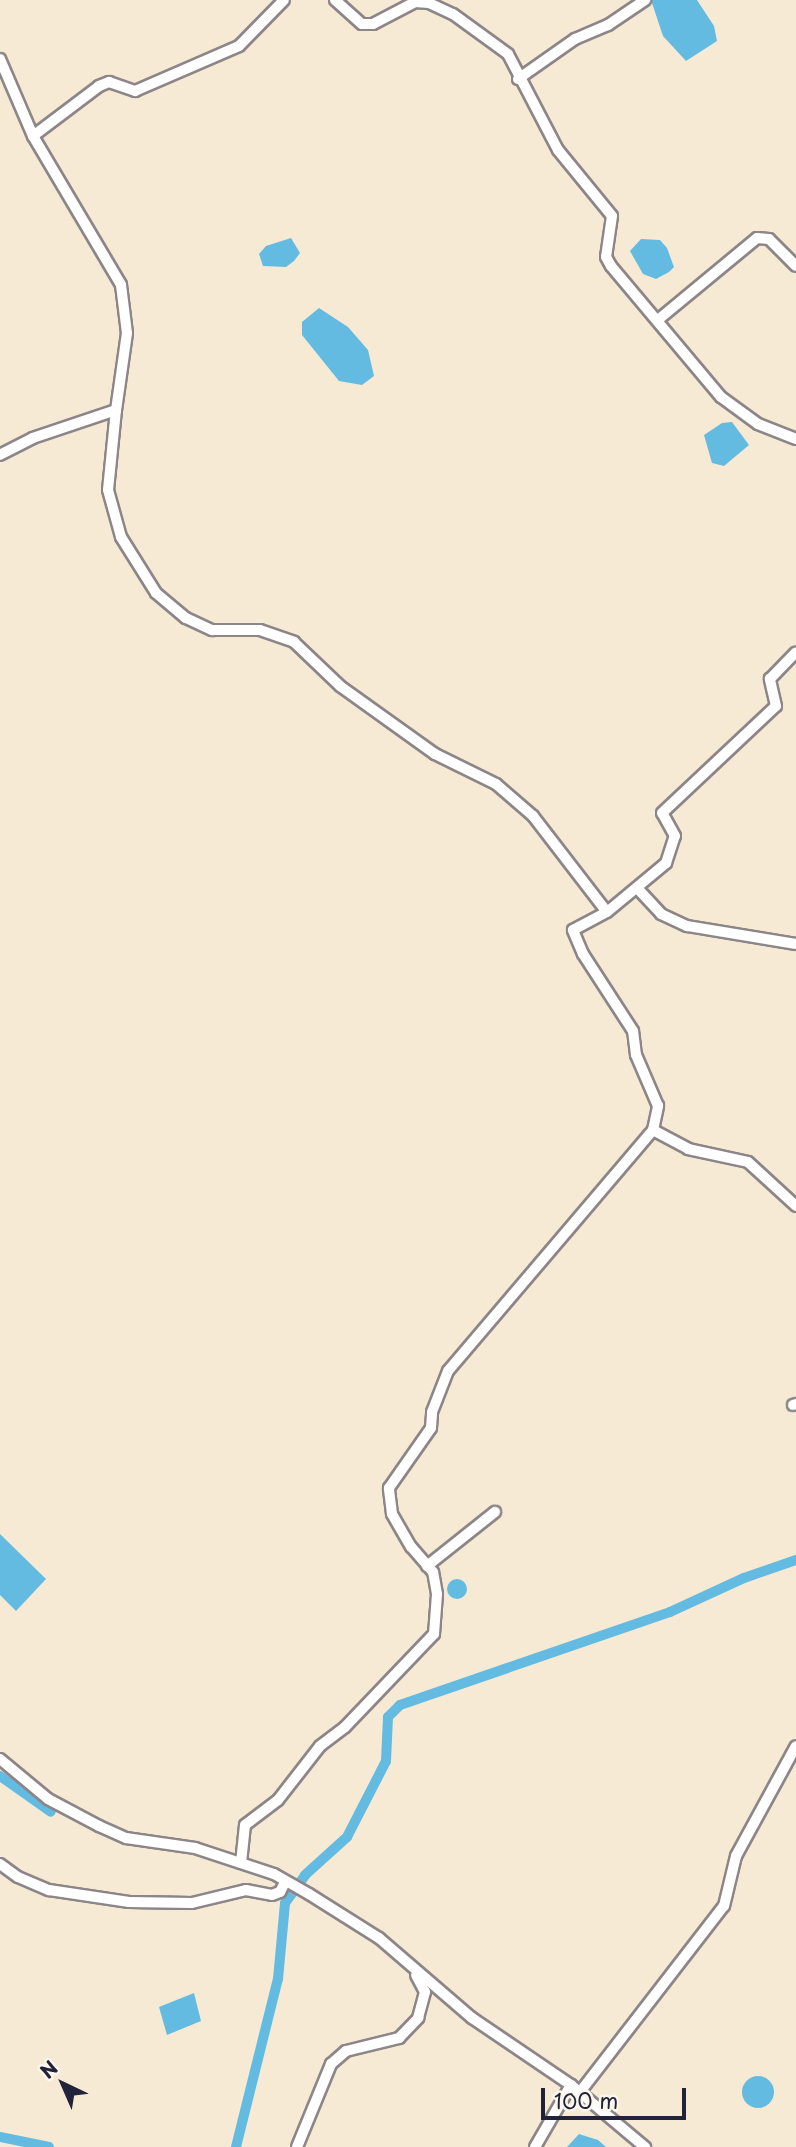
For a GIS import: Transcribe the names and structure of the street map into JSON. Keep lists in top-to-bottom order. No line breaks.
{"scale_bar":"100 m","north":"top left"}
